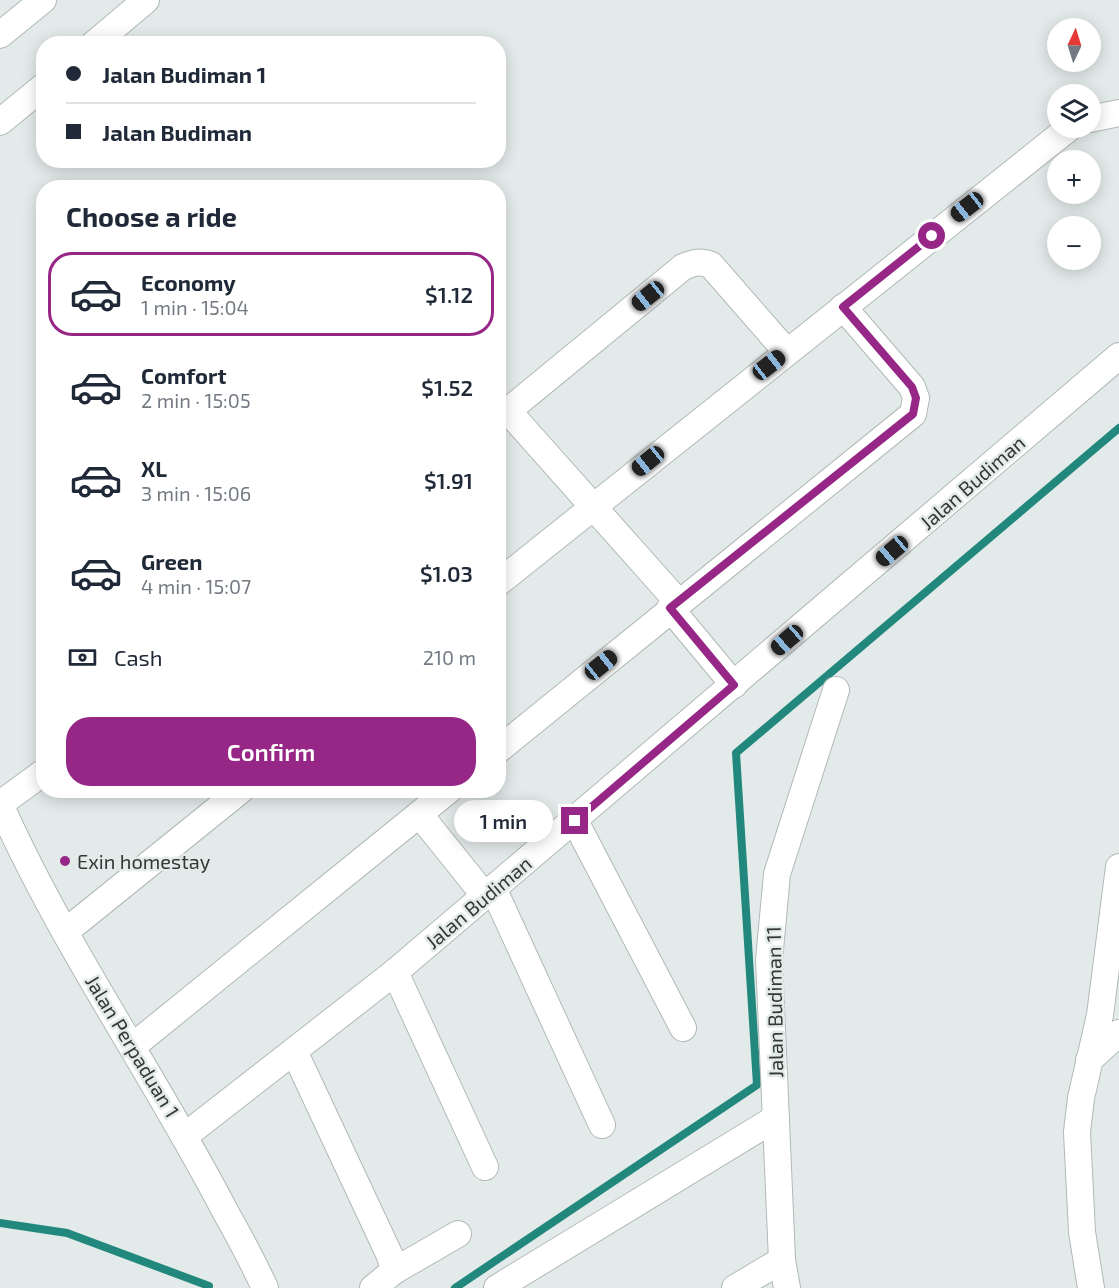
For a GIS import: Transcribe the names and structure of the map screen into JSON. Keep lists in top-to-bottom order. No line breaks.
{"streets":{"street":["Jalan Budiman","Jalan Budiman 11","Jalan Perpaduan 1"]},"crossings":[["Jalan Budiman","Jalan Perpaduan 1"]],"places":["Exin homestay"],"north":"top","page":{"map_buttons":["+","−"],"banner":["Jalan Budiman 1","Jalan Budiman"],"heading":"Choose a ride","list":[{"name":"Economy","note":"1 min · 15:04","value":"$1.12"},{"name":"Comfort","note":"2 min · 15:05","value":"$1.52"},{"name":"XL","note":"3 min · 15:06","value":"$1.91"},{"name":"Green","note":"4 min · 15:07","value":"$1.03"}],"pay":["Cash","210 m"],"buttons":"Confirm","bubble":"1 min"}}
